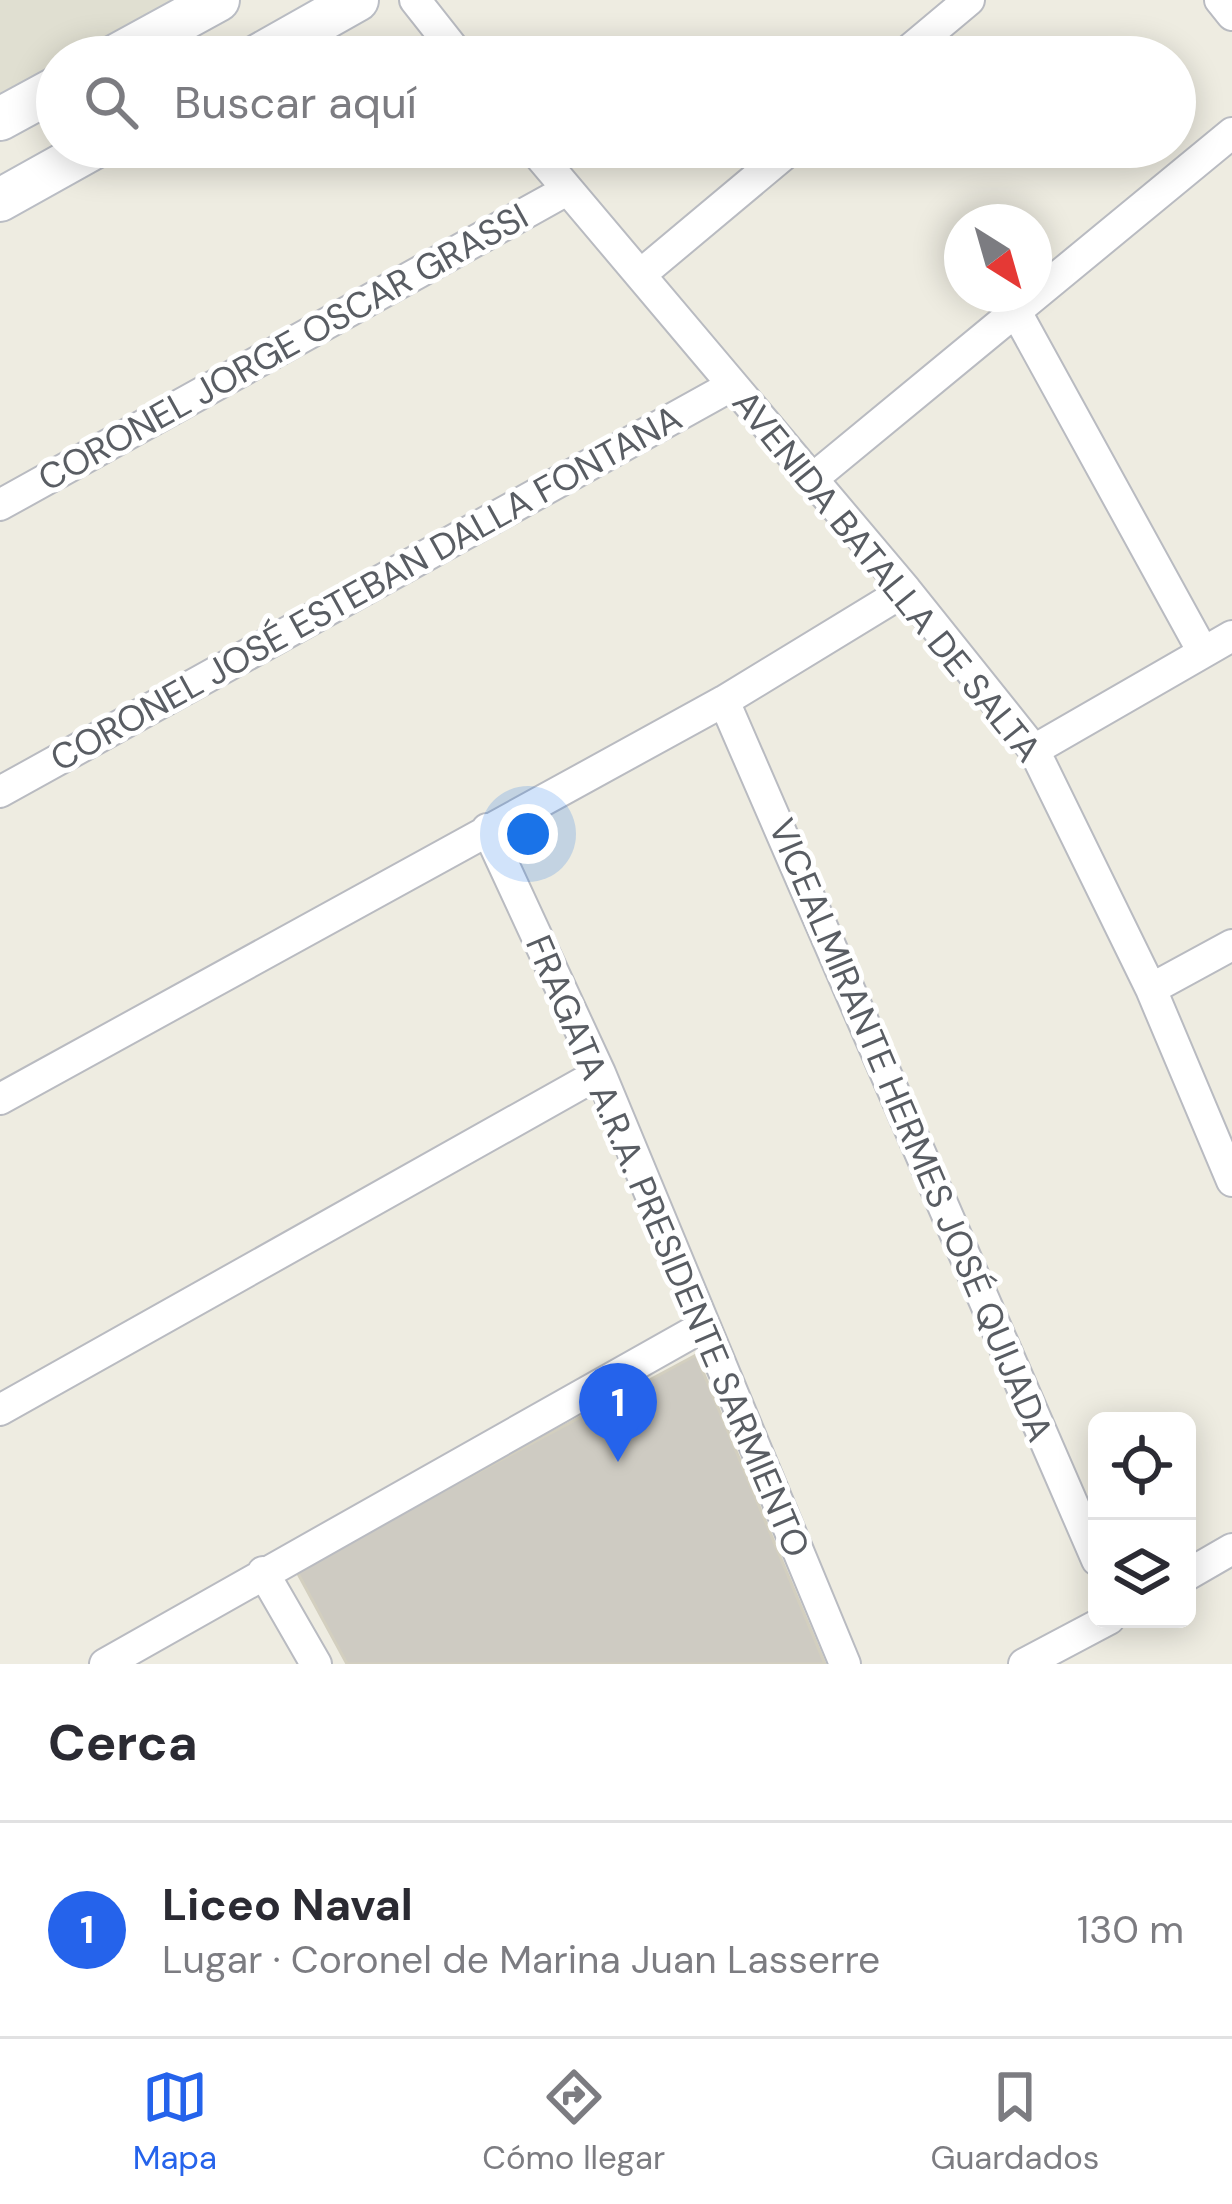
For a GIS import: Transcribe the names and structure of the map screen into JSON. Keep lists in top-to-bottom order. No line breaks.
{"streets":{"street":["CORONEL JORGE OSCAR GRASSI","AVENIDA BATALLA DE SALTA","CORONEL JOSÉ ESTEBAN DALLA FONTANA","VICEALMIRANTE HERMES JOSÉ QUIJADA","FRAGATA A.R.A. PRESIDENTE SARMIENTO"]},"crossings":[["CORONEL JORGE OSCAR GRASSI","AVENIDA BATALLA DE SALTA"],["AVENIDA BATALLA DE SALTA","CORONEL JOSÉ ESTEBAN DALLA FONTANA"]],"north":"bottom right","page":{"search":"Buscar aquí","pins":"1","heading":"Cerca","list":[{"mark":"1","name":"Liceo Naval","note":"Lugar · Coronel de Marina Juan Lasserre","value":"130 m"}],"nav":["Mapa","Cómo llegar","Guardados"]}}
